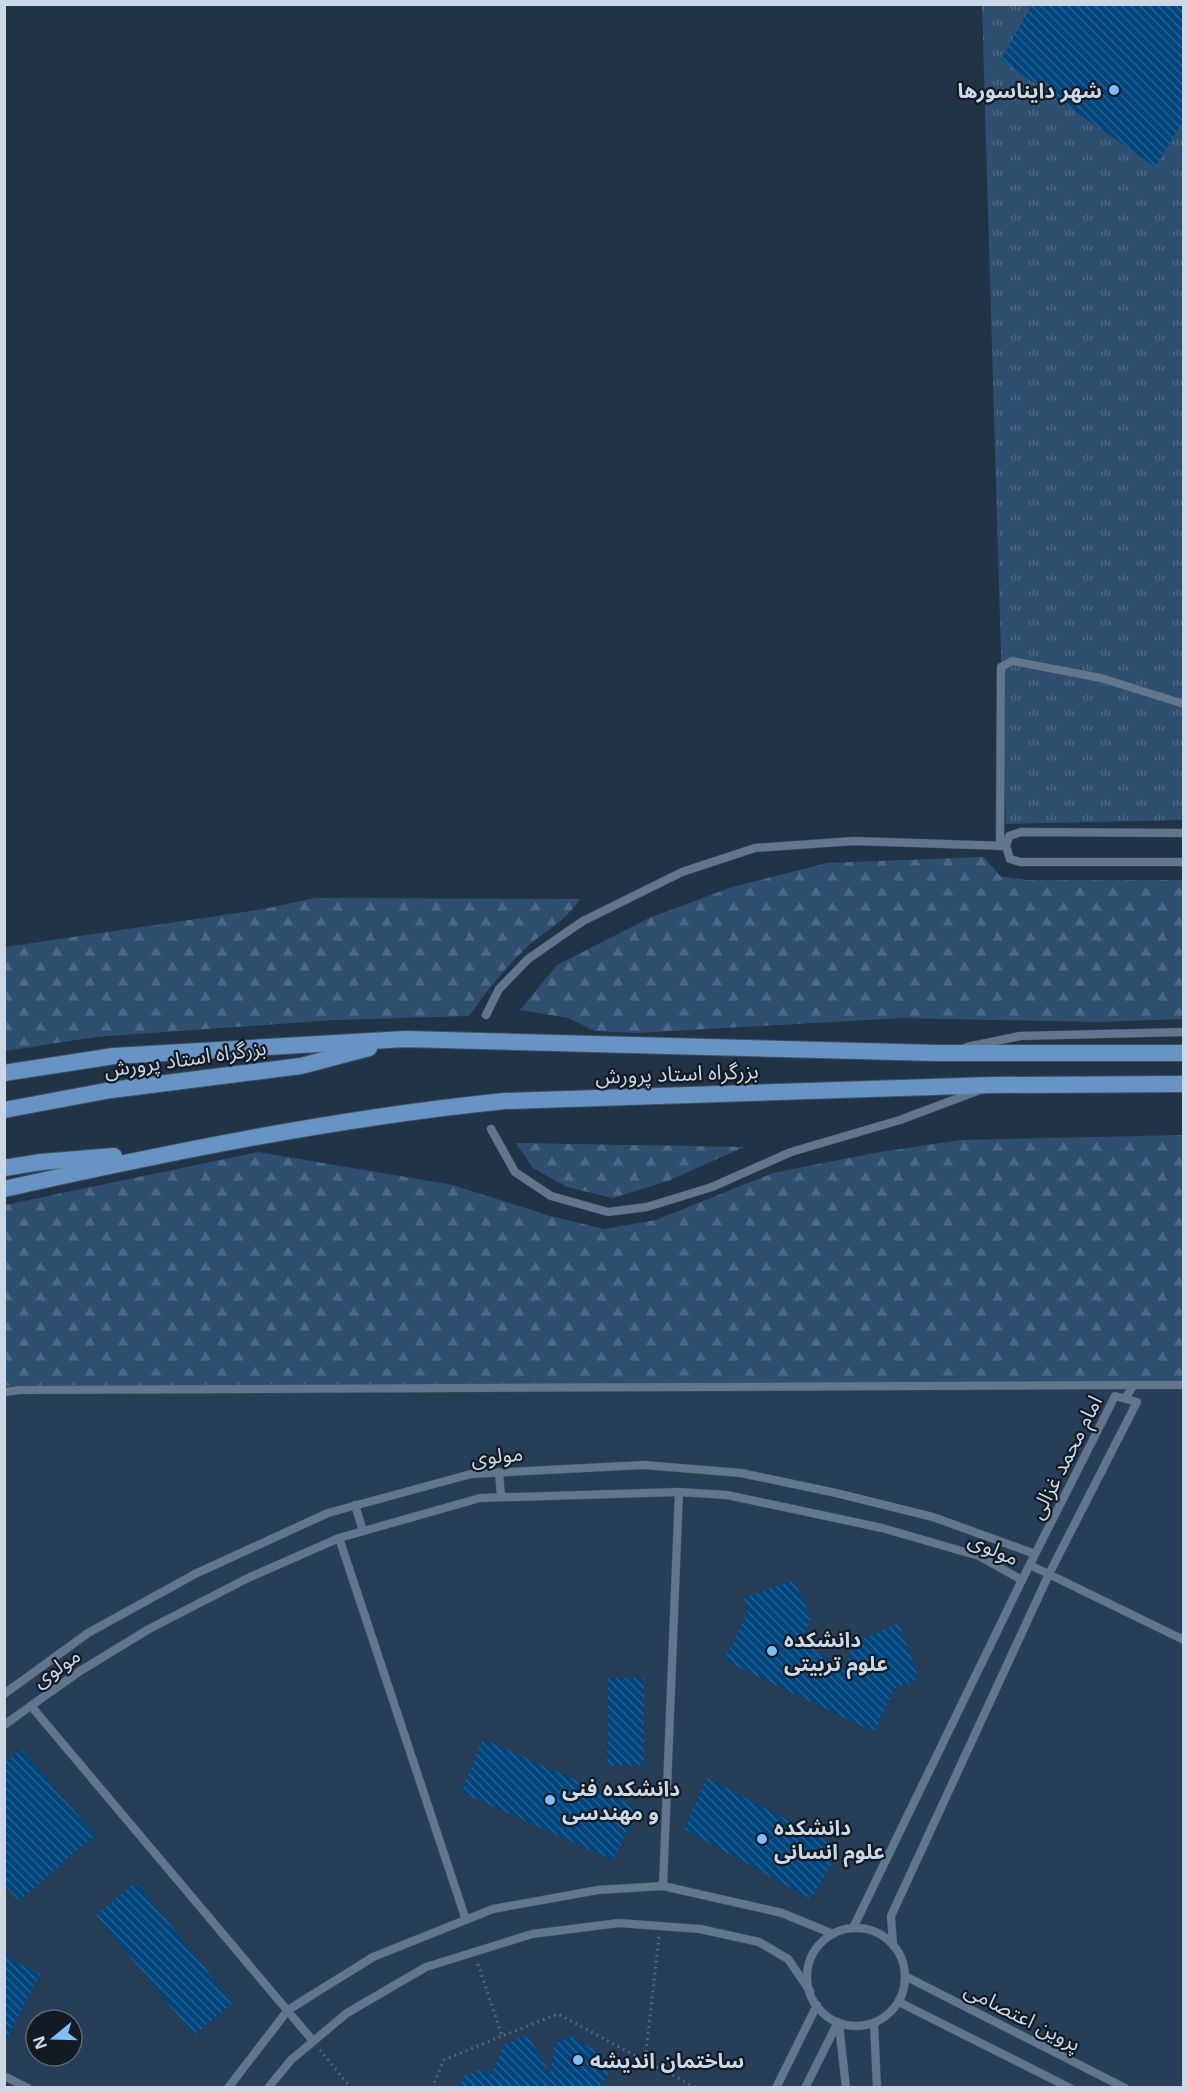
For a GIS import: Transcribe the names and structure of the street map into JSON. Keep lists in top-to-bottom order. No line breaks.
{"streets":{"highway":["بزرگراه استاد پرورش"],"lane":["مولوی","امام محمد غزالی","پروین اعتصامی"]},"crossings":[["مولوی","امام محمد غزالی"],["امام محمد غزالی","پروین اعتصامی"]],"places":["شهر دایناسورها","دانشکده علوم تربیتی","دانشکده فنی و مهندسی","دانشکده علوم انسانی","ساختمان اندیشه"],"north":"left"}
